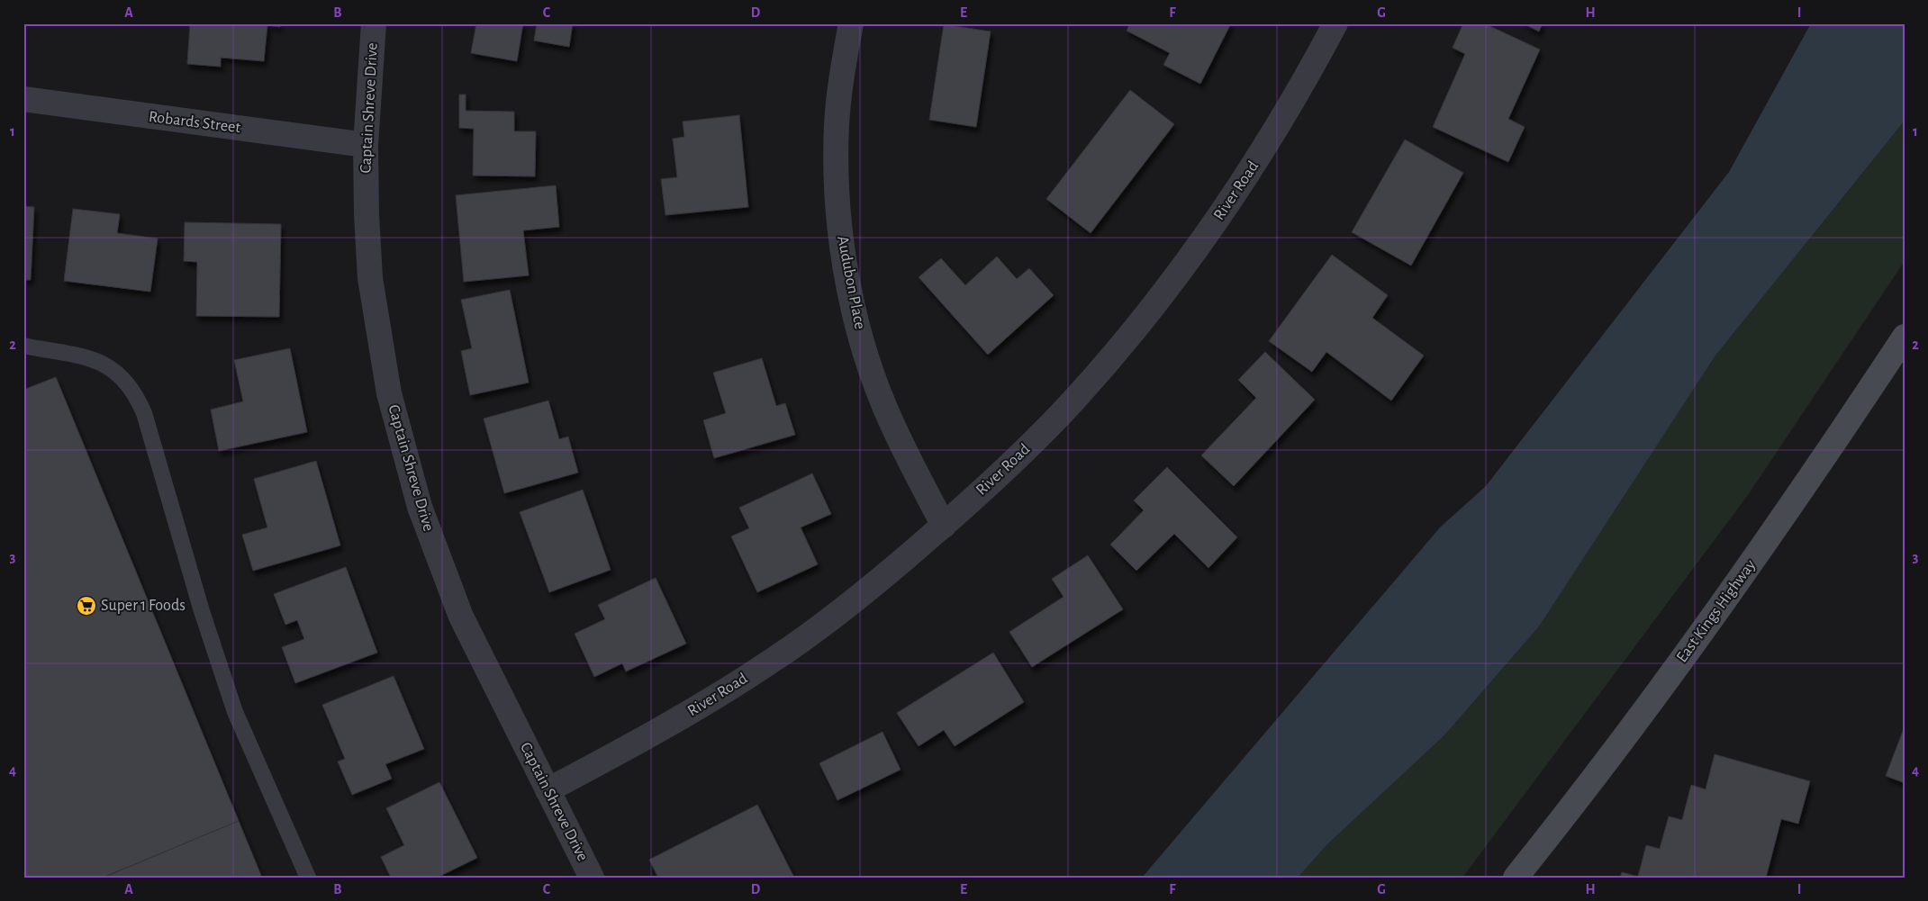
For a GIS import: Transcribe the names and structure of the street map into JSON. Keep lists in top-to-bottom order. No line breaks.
{"streets":{"main road":["East Kings Highway"],"street":["Captain Shreve Drive","Robards Street","River Road","Audubon Place"]},"crossings":[["Captain Shreve Drive","Robards Street"],["Captain Shreve Drive","River Road"],["River Road","Audubon Place"]],"places":{"supermarket":["Super 1 Foods"]},"grid":{"columns":["A","B","C","D","E","F","G","H","I"],"rows":["1","2","3","4"]}}
